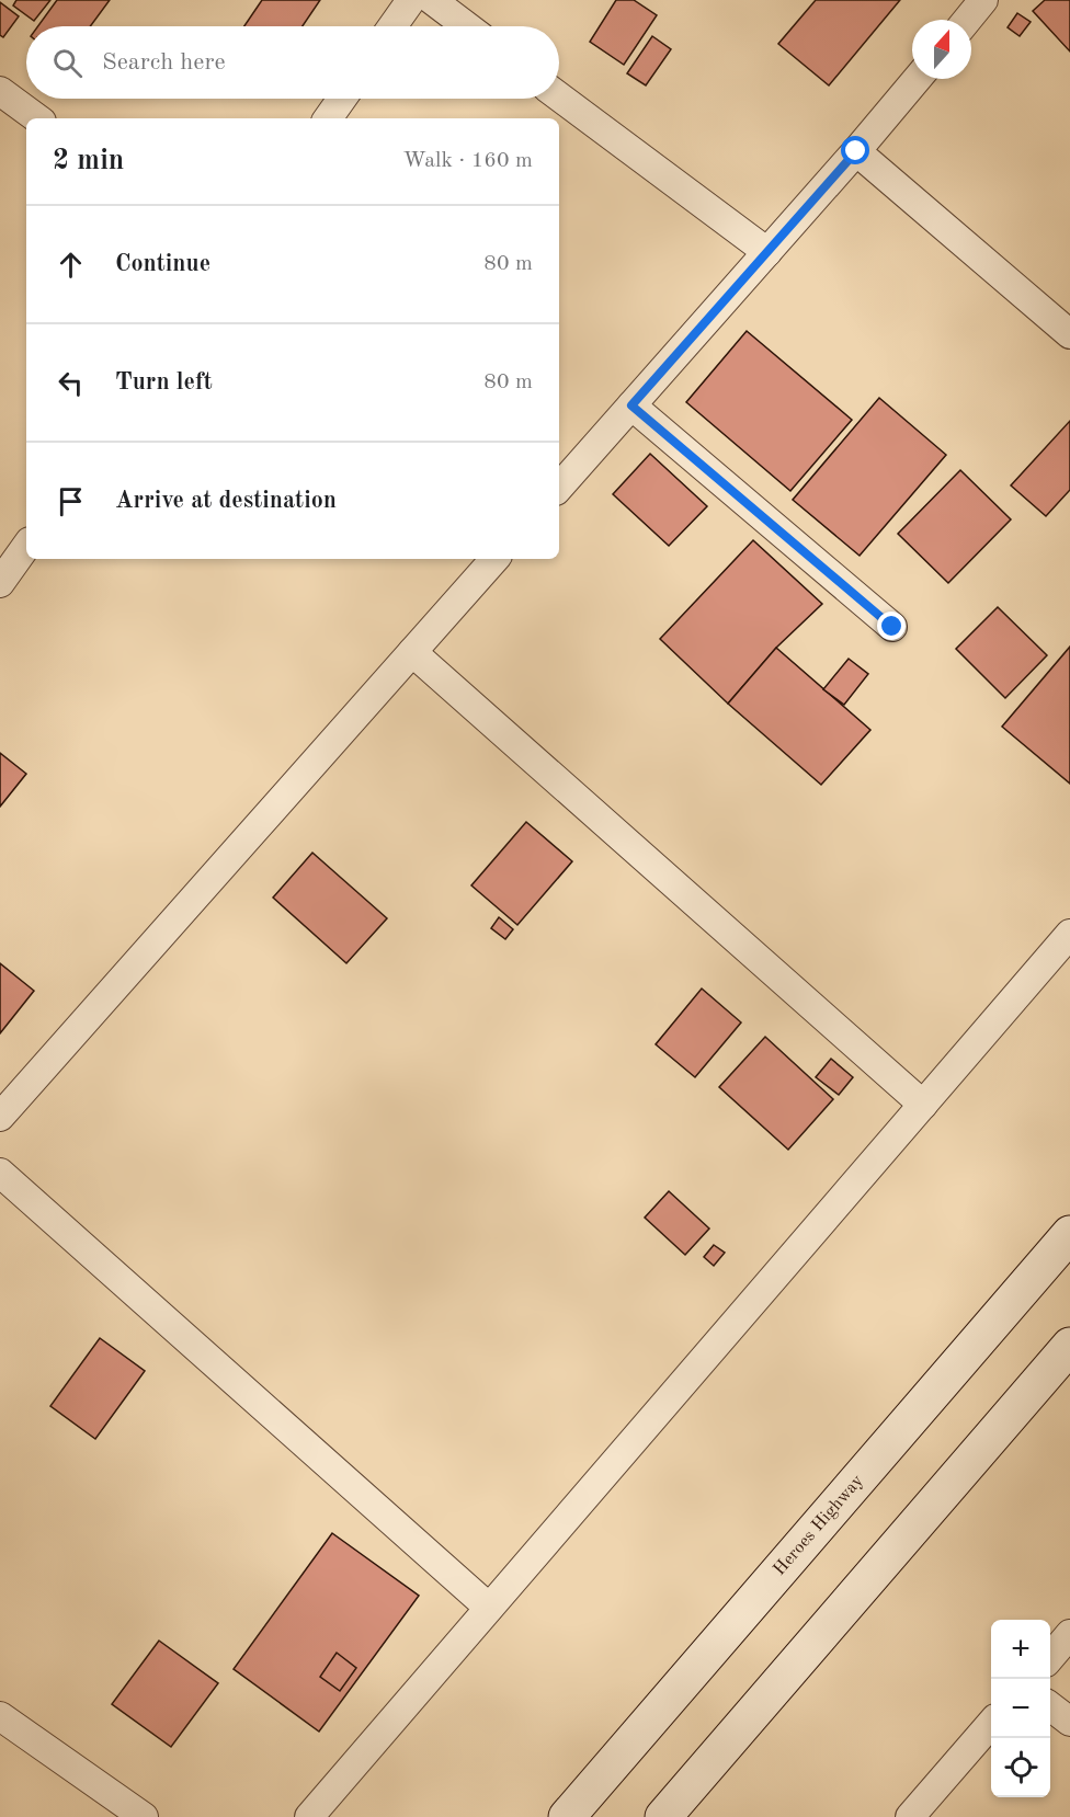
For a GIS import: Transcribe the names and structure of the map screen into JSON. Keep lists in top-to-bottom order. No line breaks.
{"streets":{"main road":["Heroes Highway"]},"north":"top","page":{"search":"Search here","heading":["2 min","Walk · 160 m"],"list":[["Continue","80 m"],["Turn left","80 m"],"Arrive at destination"],"map_buttons":["+","−"]}}
